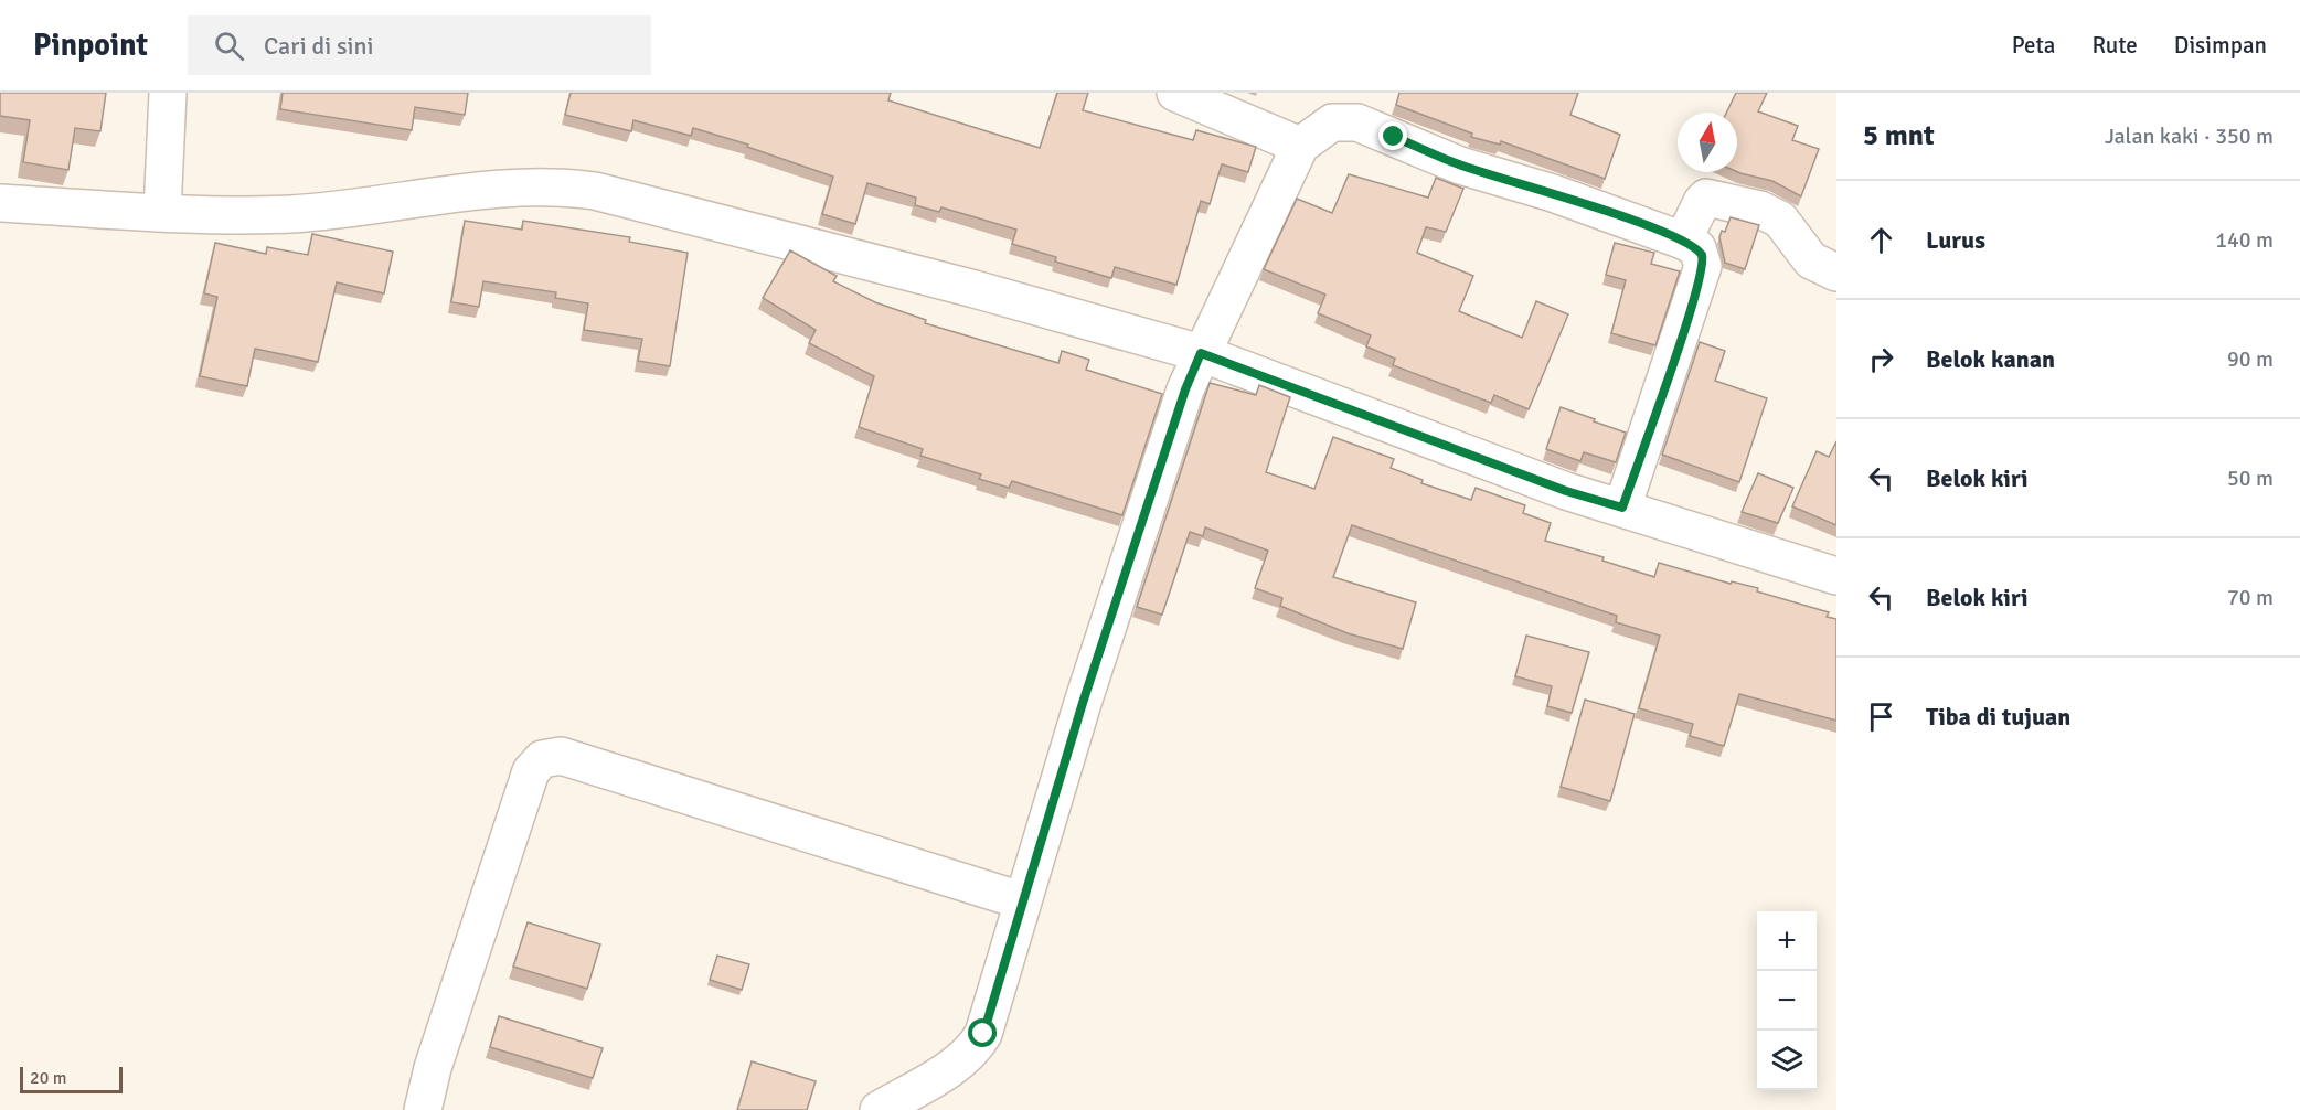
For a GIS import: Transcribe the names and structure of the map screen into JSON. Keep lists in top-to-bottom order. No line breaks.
{"scale_bar":"20 m","north":"top","page":{"header":"Pinpoint","search":"Cari di sini","nav":["Peta","Rute","Disimpan"],"heading":["5 mnt","Jalan kaki · 350 m"],"list":[["Lurus","140 m"],["Belok kanan","90 m"],["Belok kiri","50 m"],["Belok kiri","70 m"],"Tiba di tujuan"],"map_buttons":["+","−"],"scale":"20 m"}}
